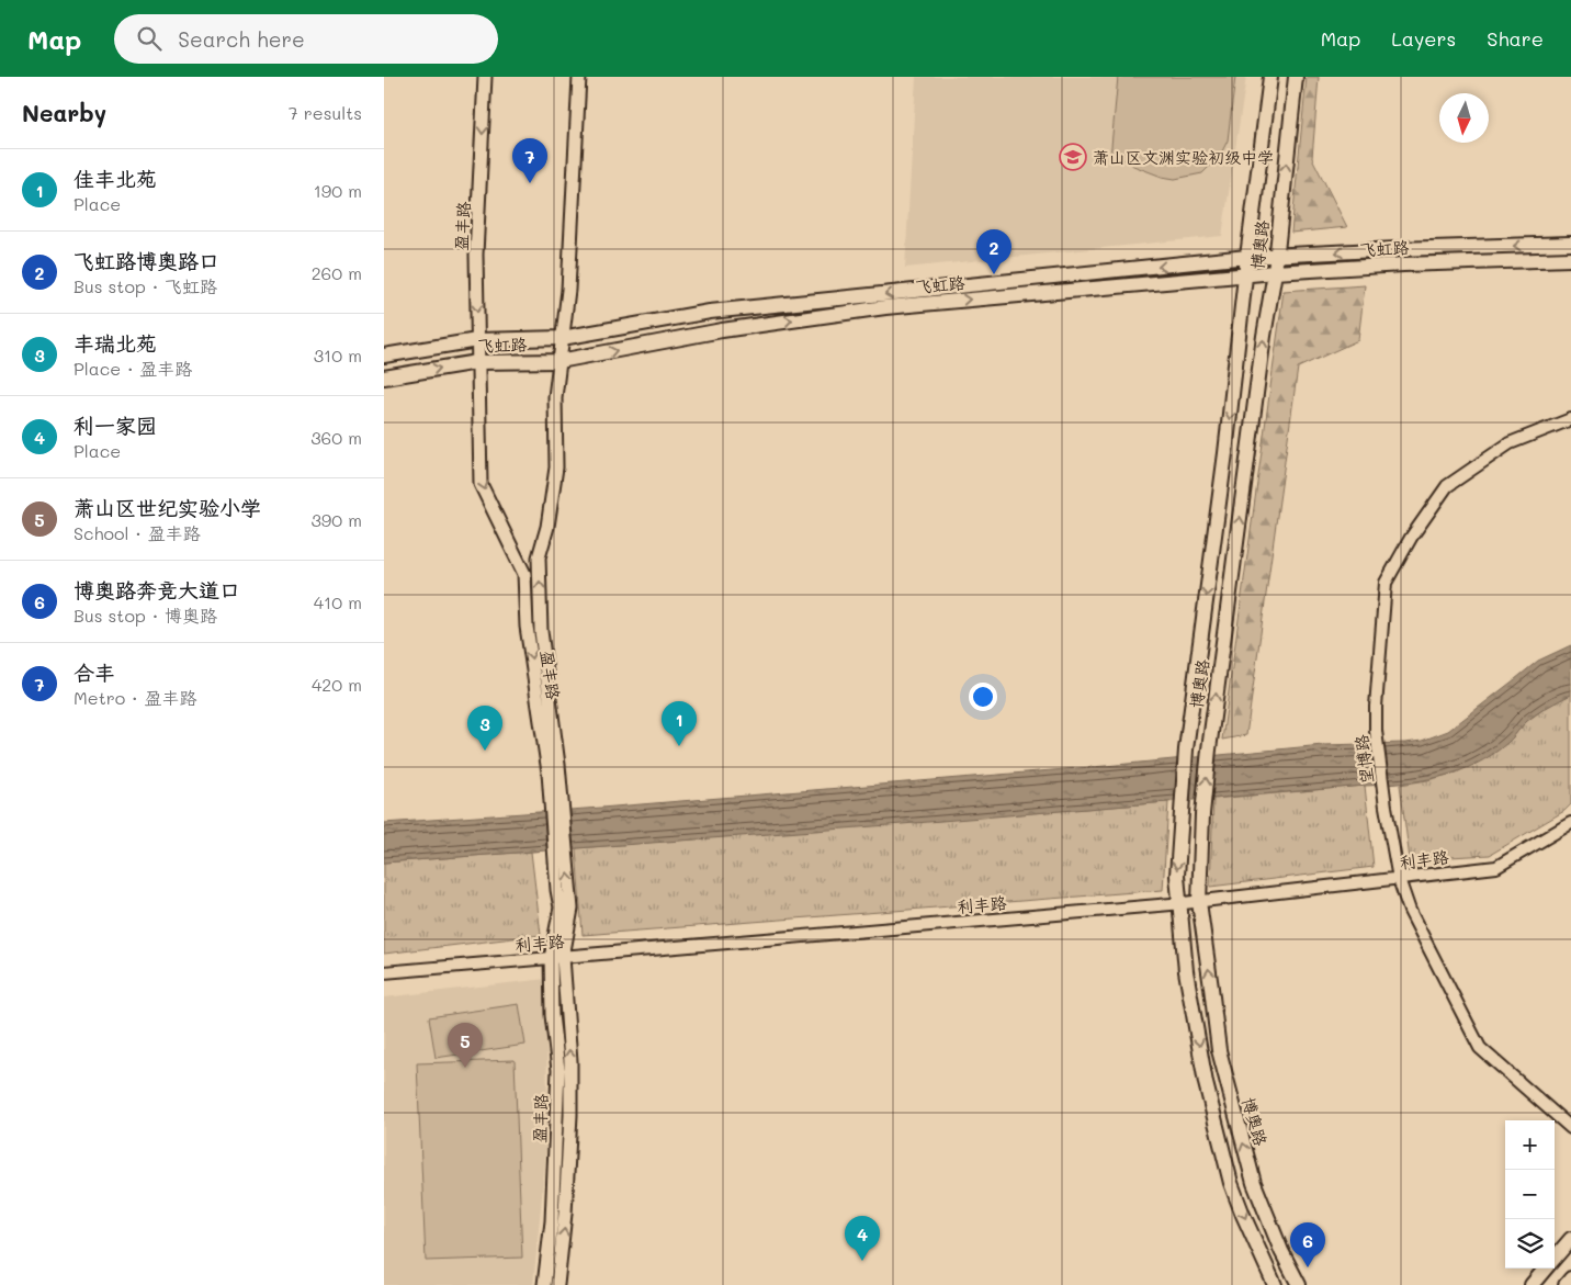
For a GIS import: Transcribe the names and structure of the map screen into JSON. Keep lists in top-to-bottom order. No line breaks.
{"streets":{"main road":["盈丰路","博奥路","飞虹路"],"street":["望博路","利丰路"]},"crossings":[["盈丰路","飞虹路"],["盈丰路","利丰路"],["博奥路","飞虹路"],["博奥路","利丰路"],["望博路","利丰路"]],"places":{"school or university":["萧山区文渊实验初级中学"]},"north":"bottom","page":{"header":"Map","search":"Search here","nav":["Map","Layers","Share"],"heading":["Nearby","7 results"],"pins":["7","2","1","3","5","4","6"],"list":[{"mark":"1","name":"佳丰北苑","note":"Place","value":"190 m"},{"mark":"2","name":"飞虹路博奥路口","note":"Bus stop · 飞虹路","value":"260 m"},{"mark":"3","name":"丰瑞北苑","note":"Place · 盈丰路","value":"310 m"},{"mark":"4","name":"利一家园","note":"Place","value":"360 m"},{"mark":"5","name":"萧山区世纪实验小学","note":"School · 盈丰路","value":"390 m"},{"mark":"6","name":"博奥路奔竞大道口","note":"Bus stop · 博奥路","value":"410 m"},{"mark":"7","name":"合丰","note":"Metro · 盈丰路","value":"420 m"}],"map_buttons":["+","−"]}}
